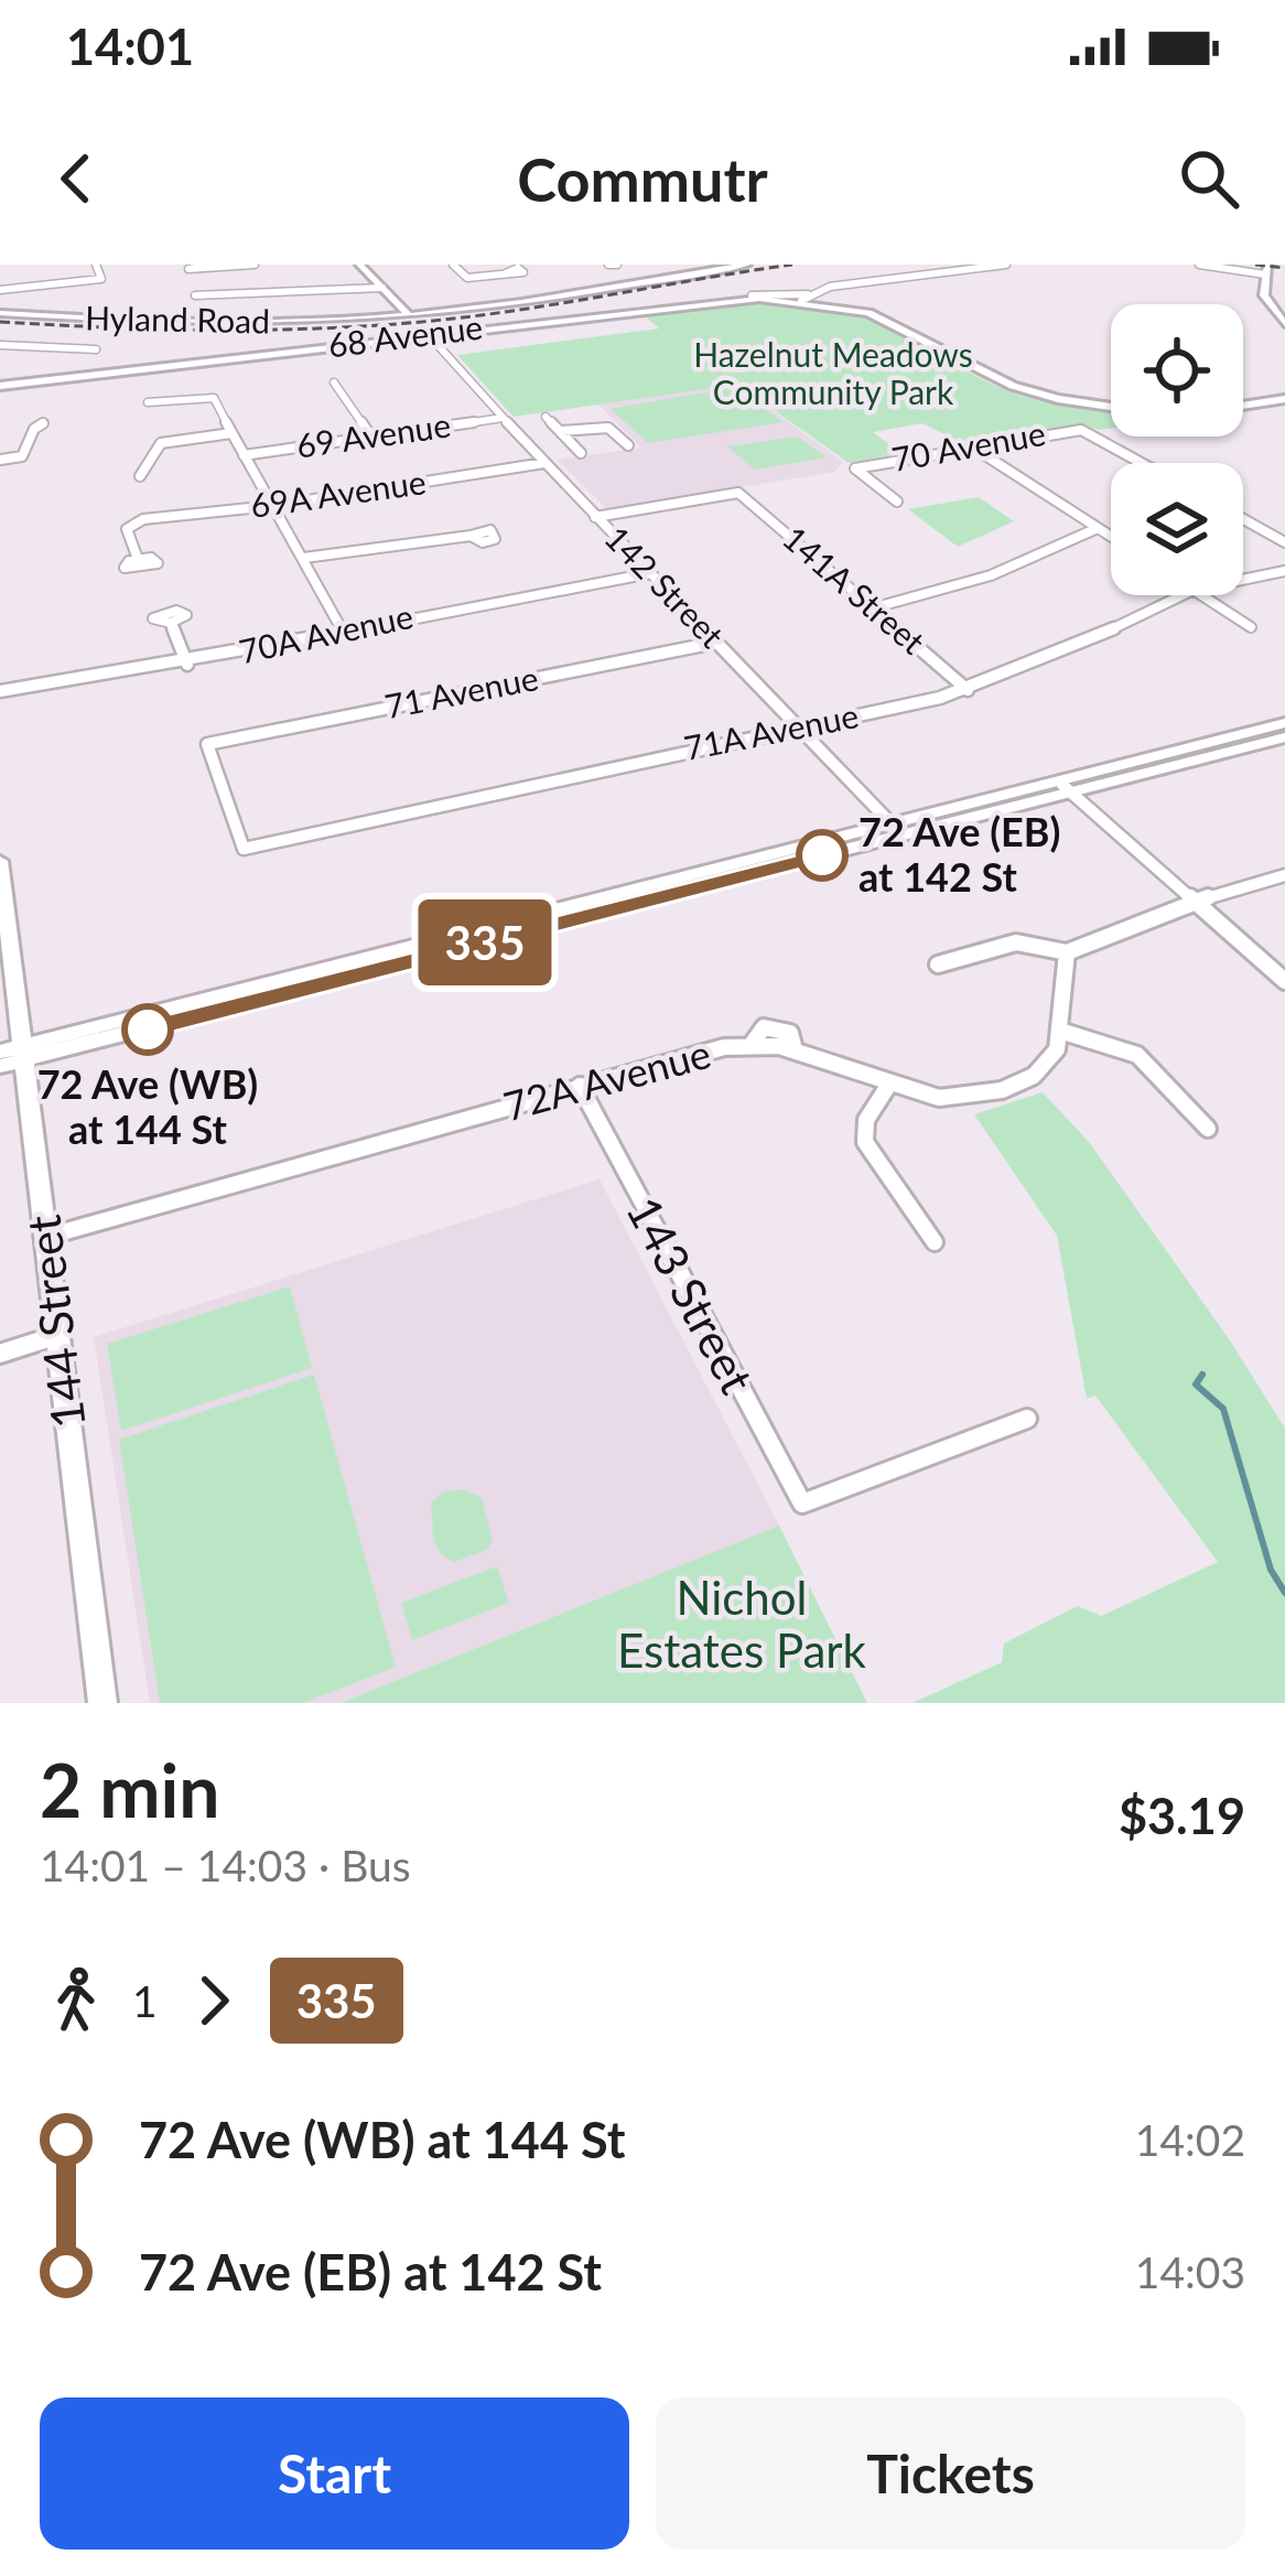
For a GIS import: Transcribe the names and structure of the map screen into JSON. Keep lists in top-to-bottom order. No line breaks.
{"streets":{"street":["Hyland Road","68 Avenue","69 Avenue","70 Avenue","69A Avenue","142 Street","141A Street","70A Avenue","71 Avenue","71A Avenue","72A Avenue","143 Street","144 Street"]},"crossings":[["68 Avenue","70 Avenue"],["68 Avenue","142 Street"],["69 Avenue","142 Street"],["69A Avenue","142 Street"],["142 Street","141A Street"],["142 Street","70A Avenue"],["142 Street","71 Avenue"],["142 Street","71A Avenue"],["141A Street","71A Avenue"],["71 Avenue","71A Avenue"],["72A Avenue","143 Street"],["72A Avenue","144 Street"]],"parks":["Hazelnut Meadows Community Park","Nichol Estates Park"],"places":["72 Ave (EB) at 142 St","72 Ave (WB) at 144 St"],"lines":["bus line 335"],"page":{"status":"14:01","header":"Commutr","on_map":"335","heading":["2 min","14:01 – 14:03 · Bus","$3.19"],"legs":["1","335"],"list":[{"name":"72 Ave (WB) at 144 St","value":"14:02"},{"name":"72 Ave (EB) at 142 St","value":"14:03"}],"buttons":["Start","Tickets"]}}
